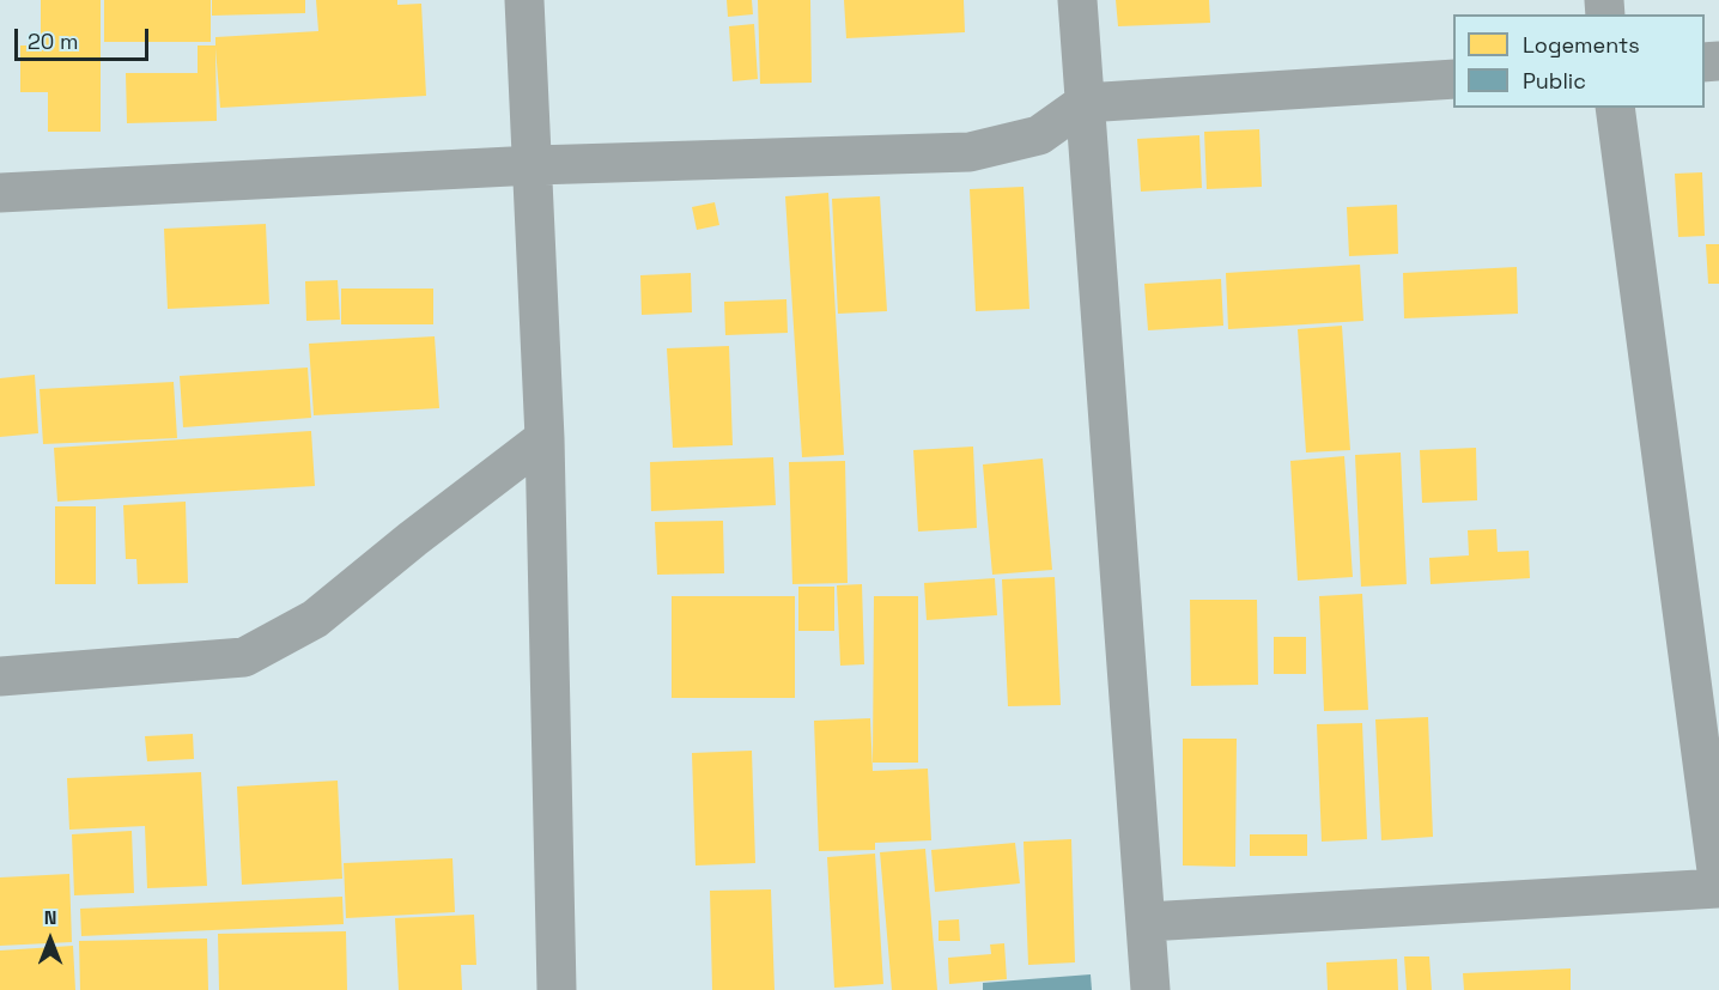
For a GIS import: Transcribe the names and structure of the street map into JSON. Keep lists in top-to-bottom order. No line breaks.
{"legend":["Logements","Public"],"scale_bar":"20 m","north":"top"}
